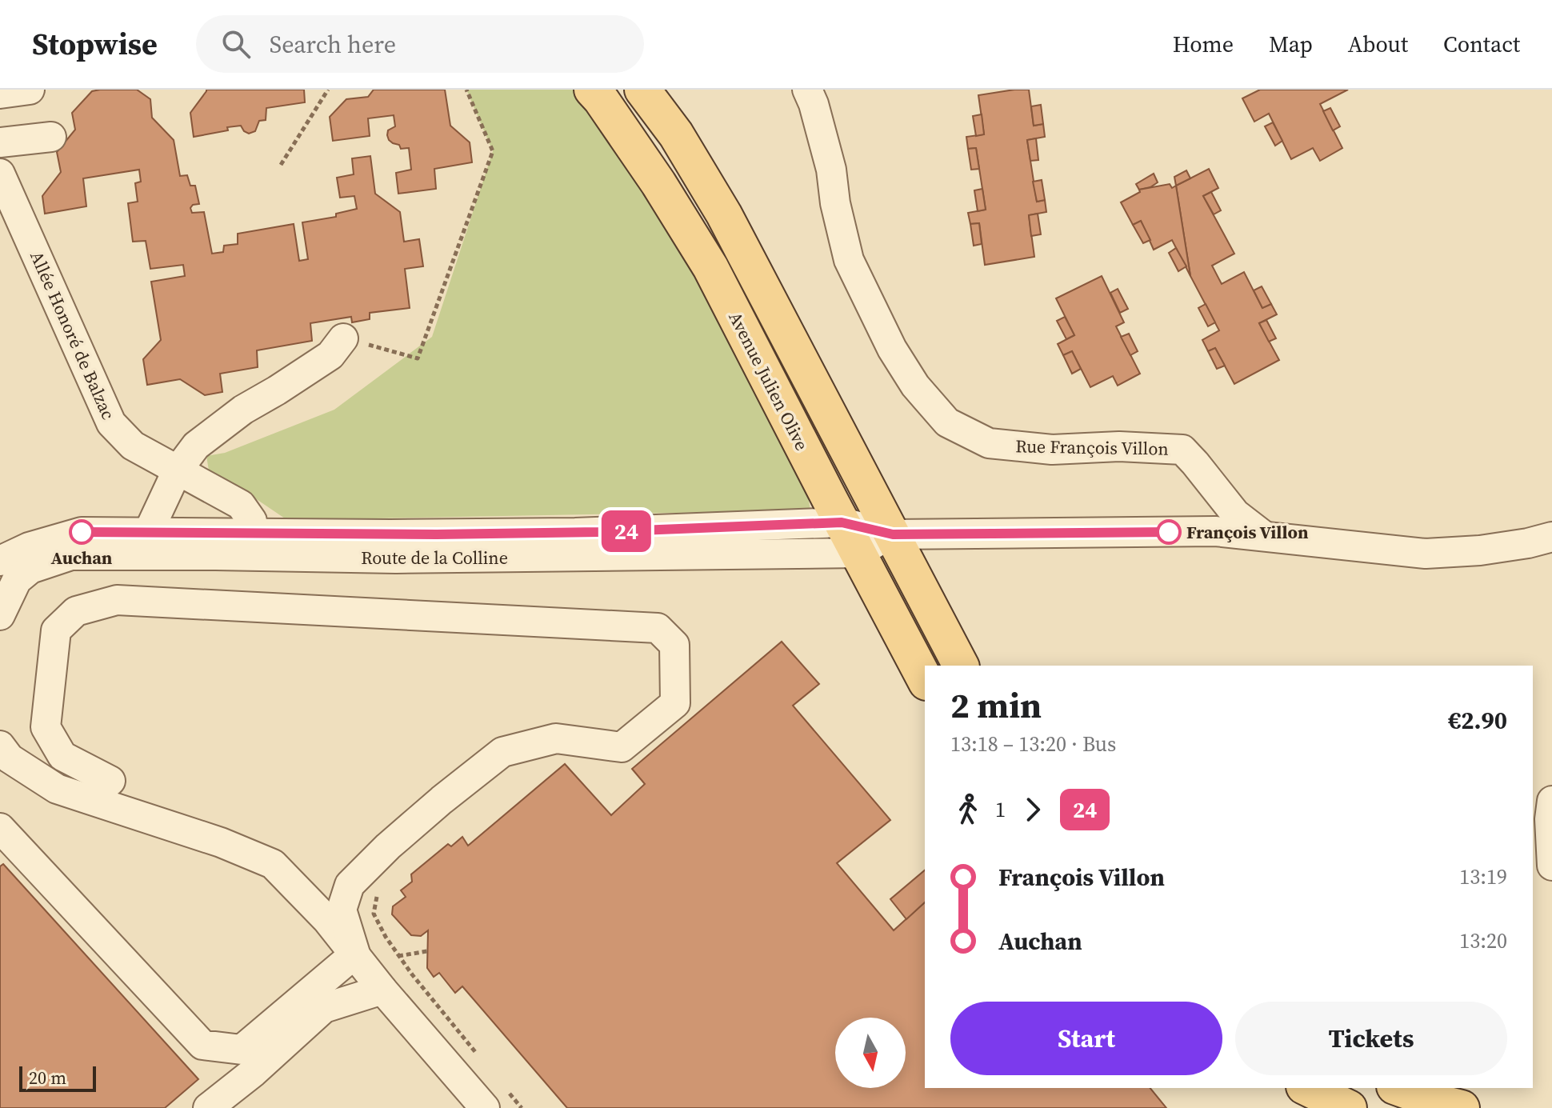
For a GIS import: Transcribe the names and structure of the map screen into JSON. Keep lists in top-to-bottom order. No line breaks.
{"streets":{"main road":["Avenue Julien Olive"],"street":["Allée Honoré de Balzac","Rue François Villon","Route de la Colline"]},"crossings":[["Allée Honoré de Balzac","Route de la Colline"],["Avenue Julien Olive","Route de la Colline"],["Rue François Villon","Route de la Colline"]],"places":["Auchan","François Villon"],"lines":["bus line 24"],"scale_bar":"20 m","north":"bottom","page":{"header":"Stopwise","search":"Search here","nav":["Home","Map","About","Contact"],"on_map":"24","heading":["2 min","13:18 – 13:20 · Bus","€2.90"],"legs":["1","24"],"list":[{"name":"François Villon","value":"13:19"},{"name":"Auchan","value":"13:20"}],"buttons":["Start","Tickets"],"scale":"20 m"}}
